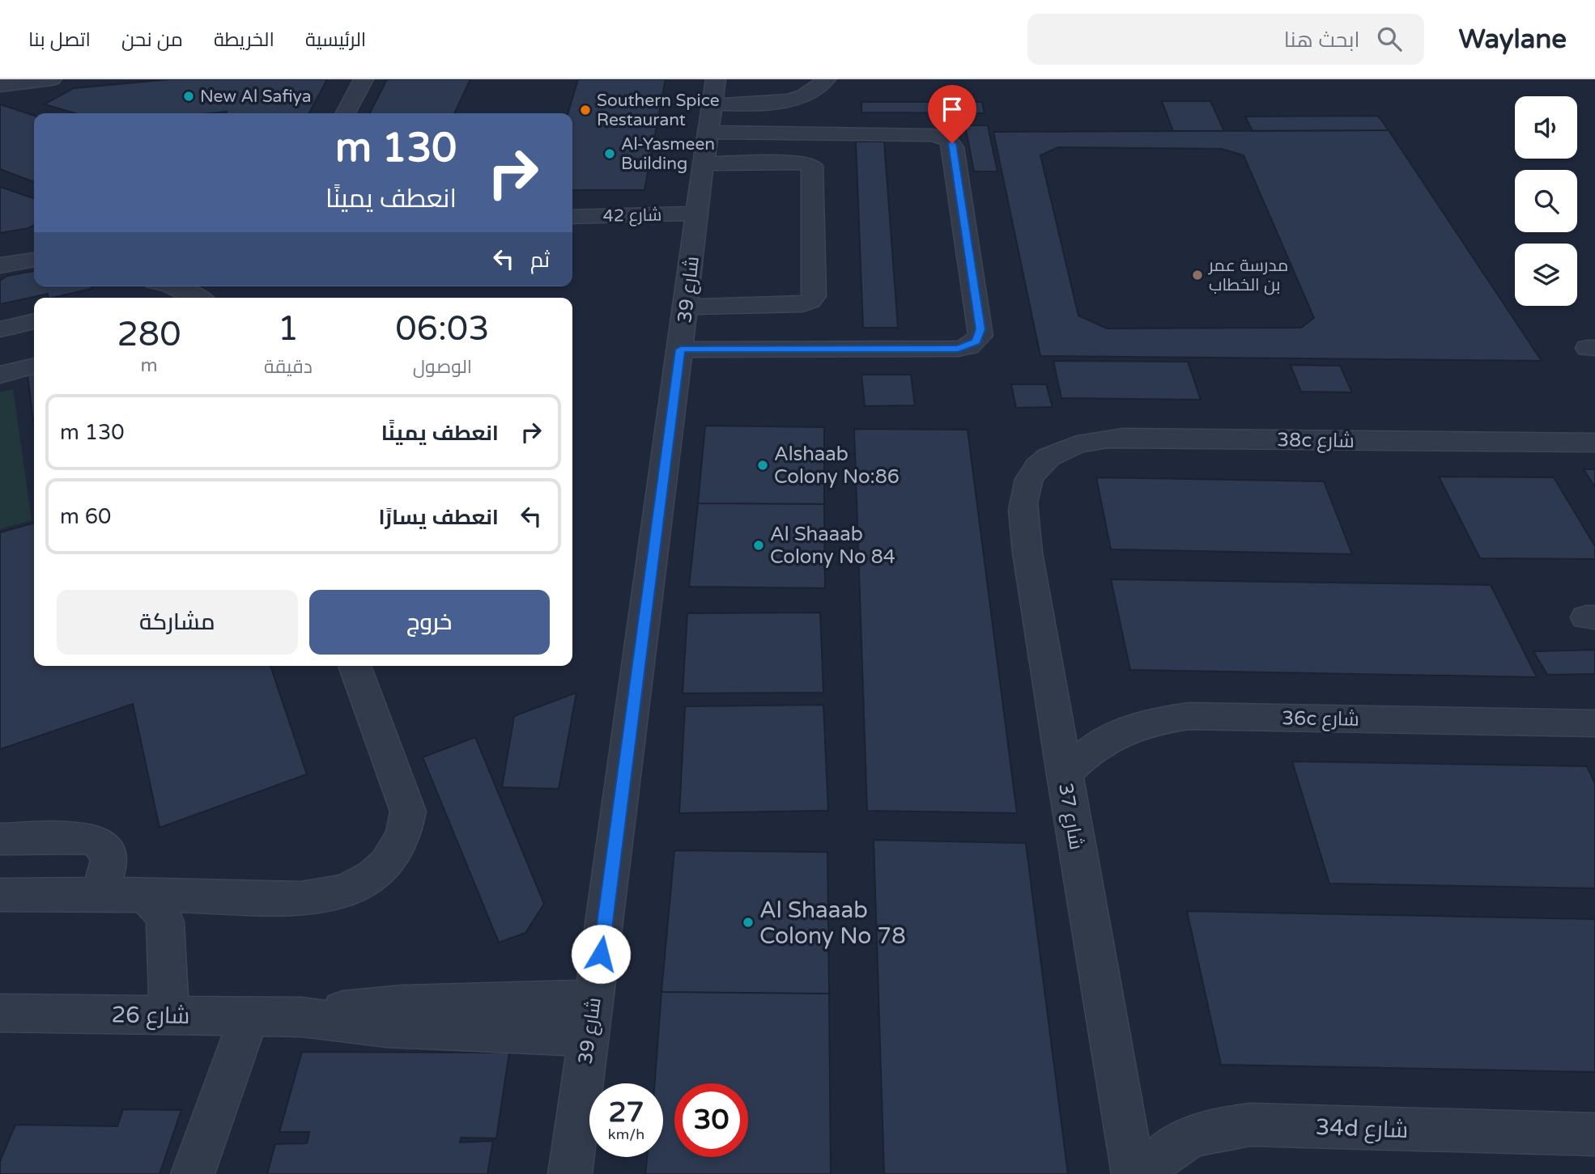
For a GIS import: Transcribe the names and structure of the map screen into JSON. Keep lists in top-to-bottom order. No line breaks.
{"streets":{"street":["شارع 42","شارع 39","38c شارع","36c شارع","شارع 37","شارع 26","34d شارع"]},"crossings":[["شارع 42","شارع 39"],["شارع 39","شارع 26"],["38c شارع","شارع 37"],["36c شارع","شارع 37"]],"places":["New Al Safiya","Southern Spice Restaurant","Al-Yasmeen Building","مدرسة عمر بن الخطاب","Alshaab Colony No:86","Al Shaaab Colony No 84","Al Shaaab Colony No 78"],"page":{"header":"Waylane","search":"ابحث هنا","nav":["الرئيسية","الخريطة","من نحن","اتصل بنا"],"turn":["130 m","انعطف يمينًا"],"then":"ثم","eta":["06:03","الوصول","1","دقيقة","280","m"],"list":[{"name":"انعطف يمينًا","value":"130 m"},{"name":"انعطف يسارًا","value":"60 m"}],"buttons":["خروج","مشاركة"],"speed":"27 km/h","limit":"30"}}
